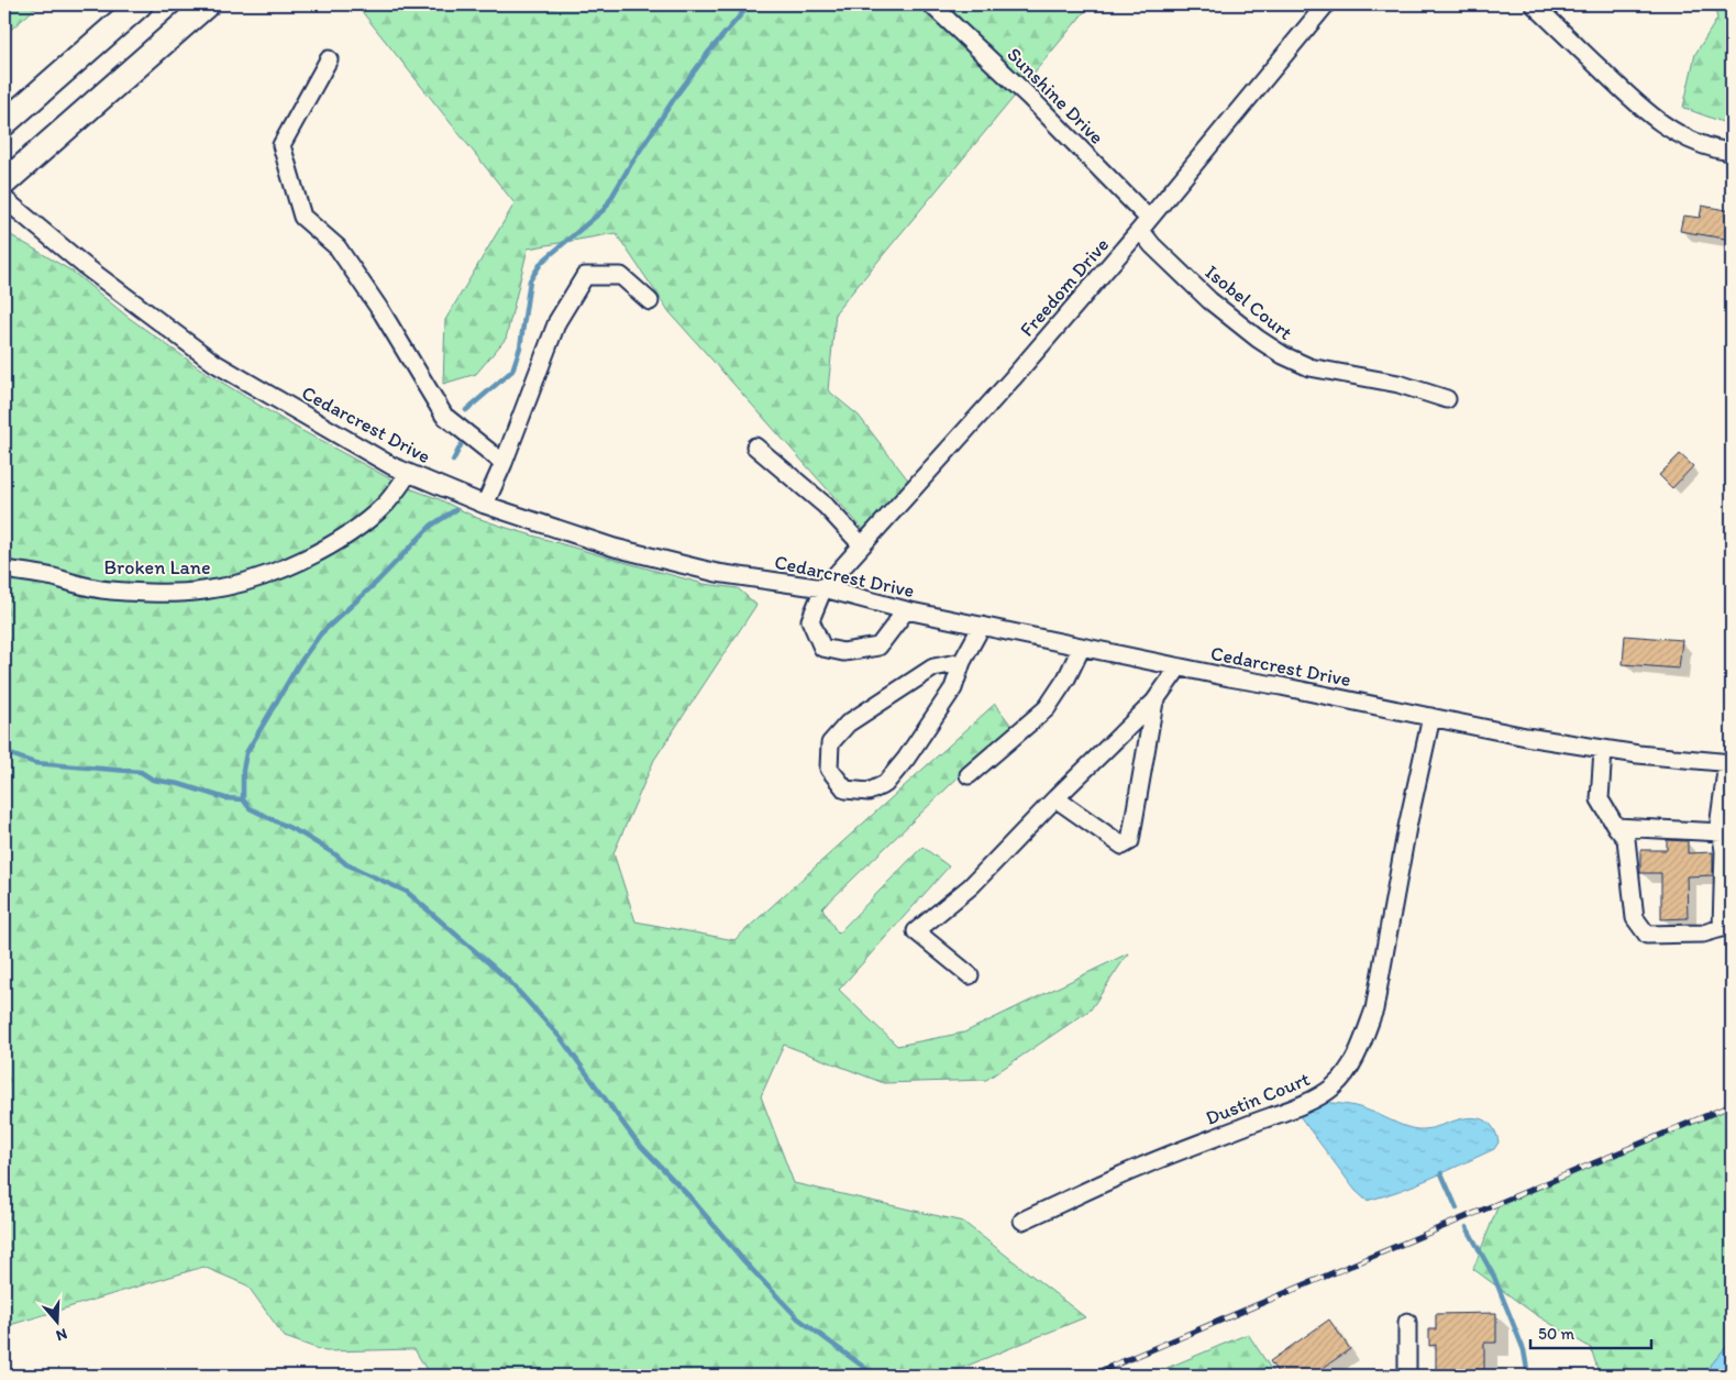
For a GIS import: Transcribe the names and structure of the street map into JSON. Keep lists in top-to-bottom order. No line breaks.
{"streets":{"street":["Sunshine Drive","Freedom Drive","Isobel Court","Cedarcrest Drive","Broken Lane","Dustin Court"]},"crossings":[["Sunshine Drive","Freedom Drive"],["Sunshine Drive","Isobel Court"],["Freedom Drive","Isobel Court"],["Freedom Drive","Cedarcrest Drive"],["Cedarcrest Drive","Broken Lane"],["Cedarcrest Drive","Dustin Court"]],"scale_bar":"50 m","north":"bottom"}
